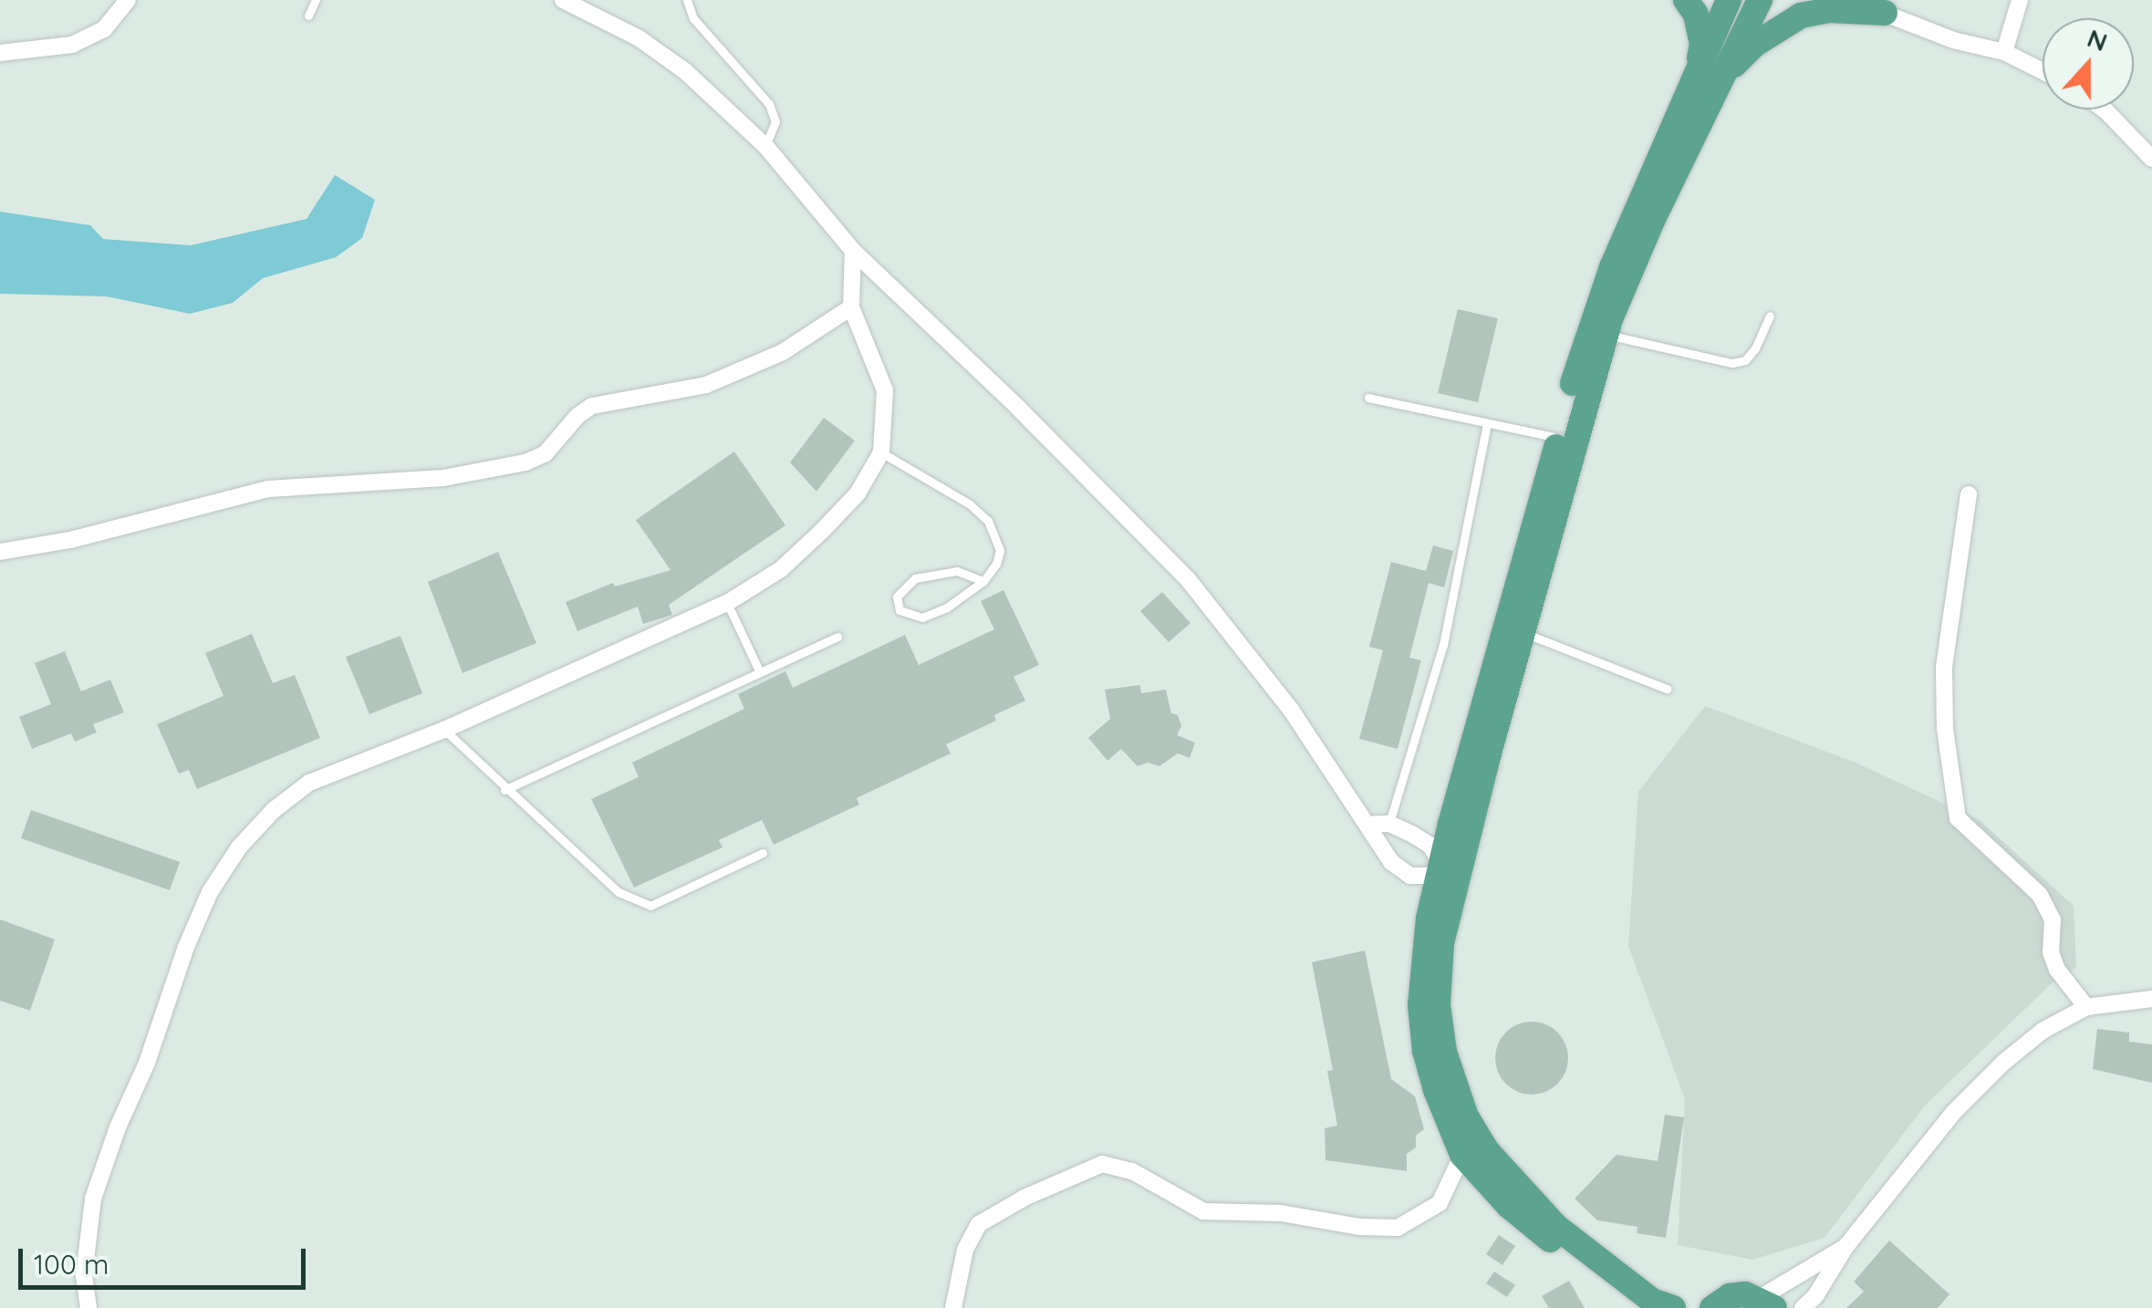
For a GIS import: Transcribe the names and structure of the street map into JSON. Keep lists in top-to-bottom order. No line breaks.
{"scale_bar":"100 m","north":"top"}
